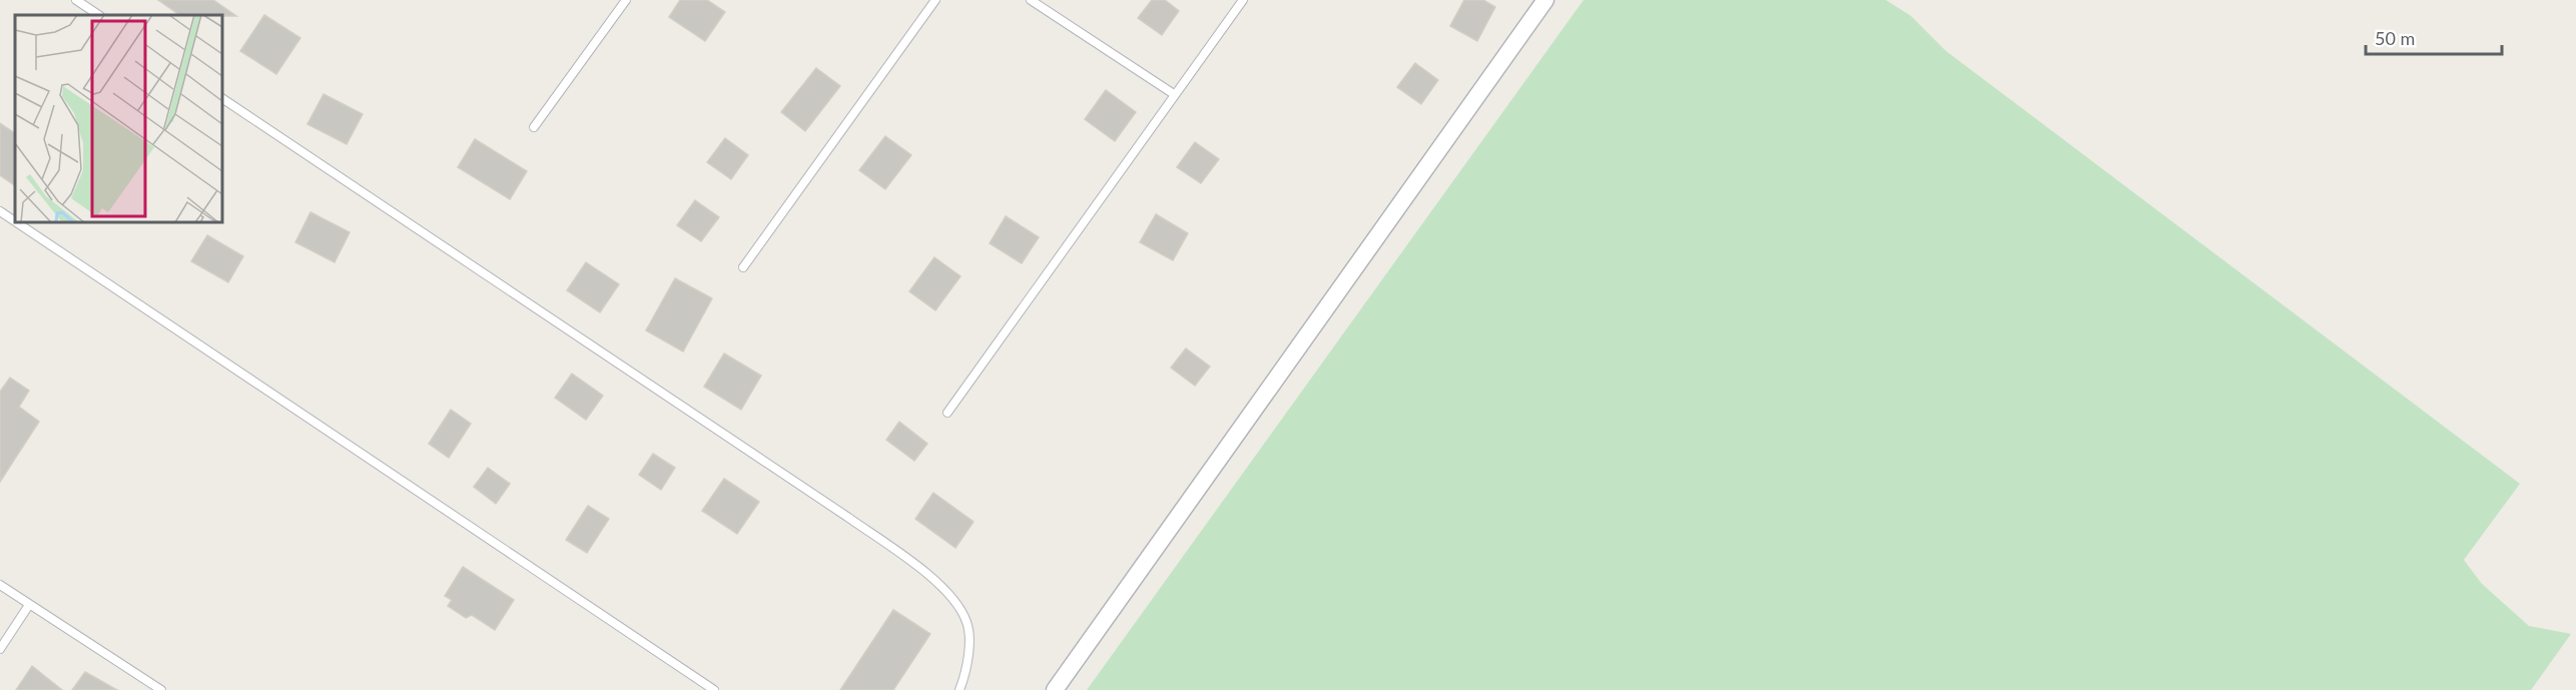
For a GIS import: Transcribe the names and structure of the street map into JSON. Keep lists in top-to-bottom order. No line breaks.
{"scale_bar":"50 m"}
